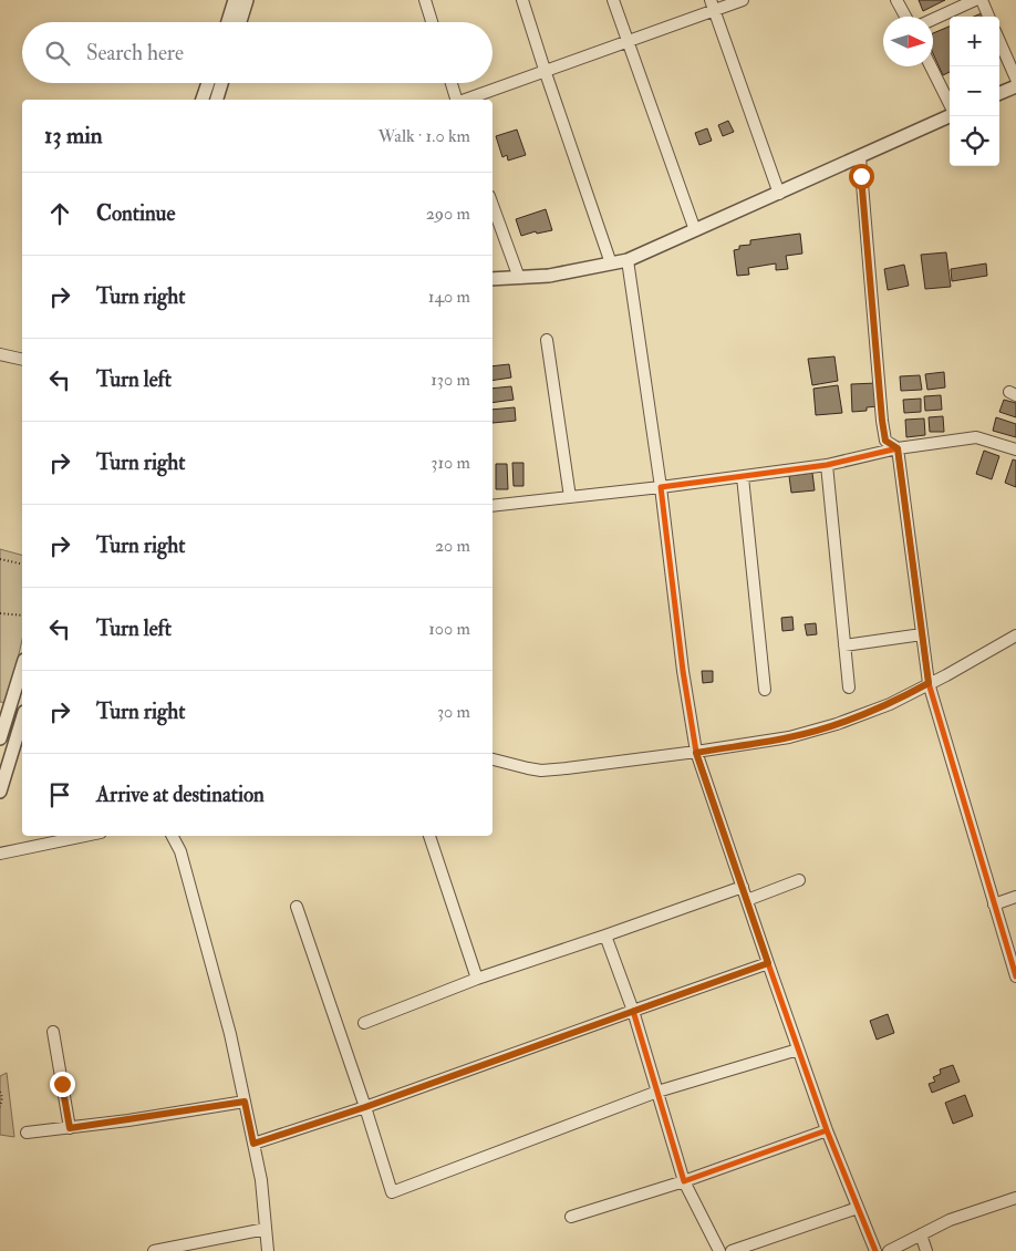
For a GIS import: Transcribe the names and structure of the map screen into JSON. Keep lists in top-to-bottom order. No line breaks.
{"north":"right","page":{"map_buttons":["+","−"],"search":"Search here","heading":["13 min","Walk · 1.0 km"],"list":[["Continue","290 m"],["Turn right","140 m"],["Turn left","130 m"],["Turn right","310 m"],["Turn right","20 m"],["Turn left","100 m"],["Turn right","30 m"],"Arrive at destination"]}}
